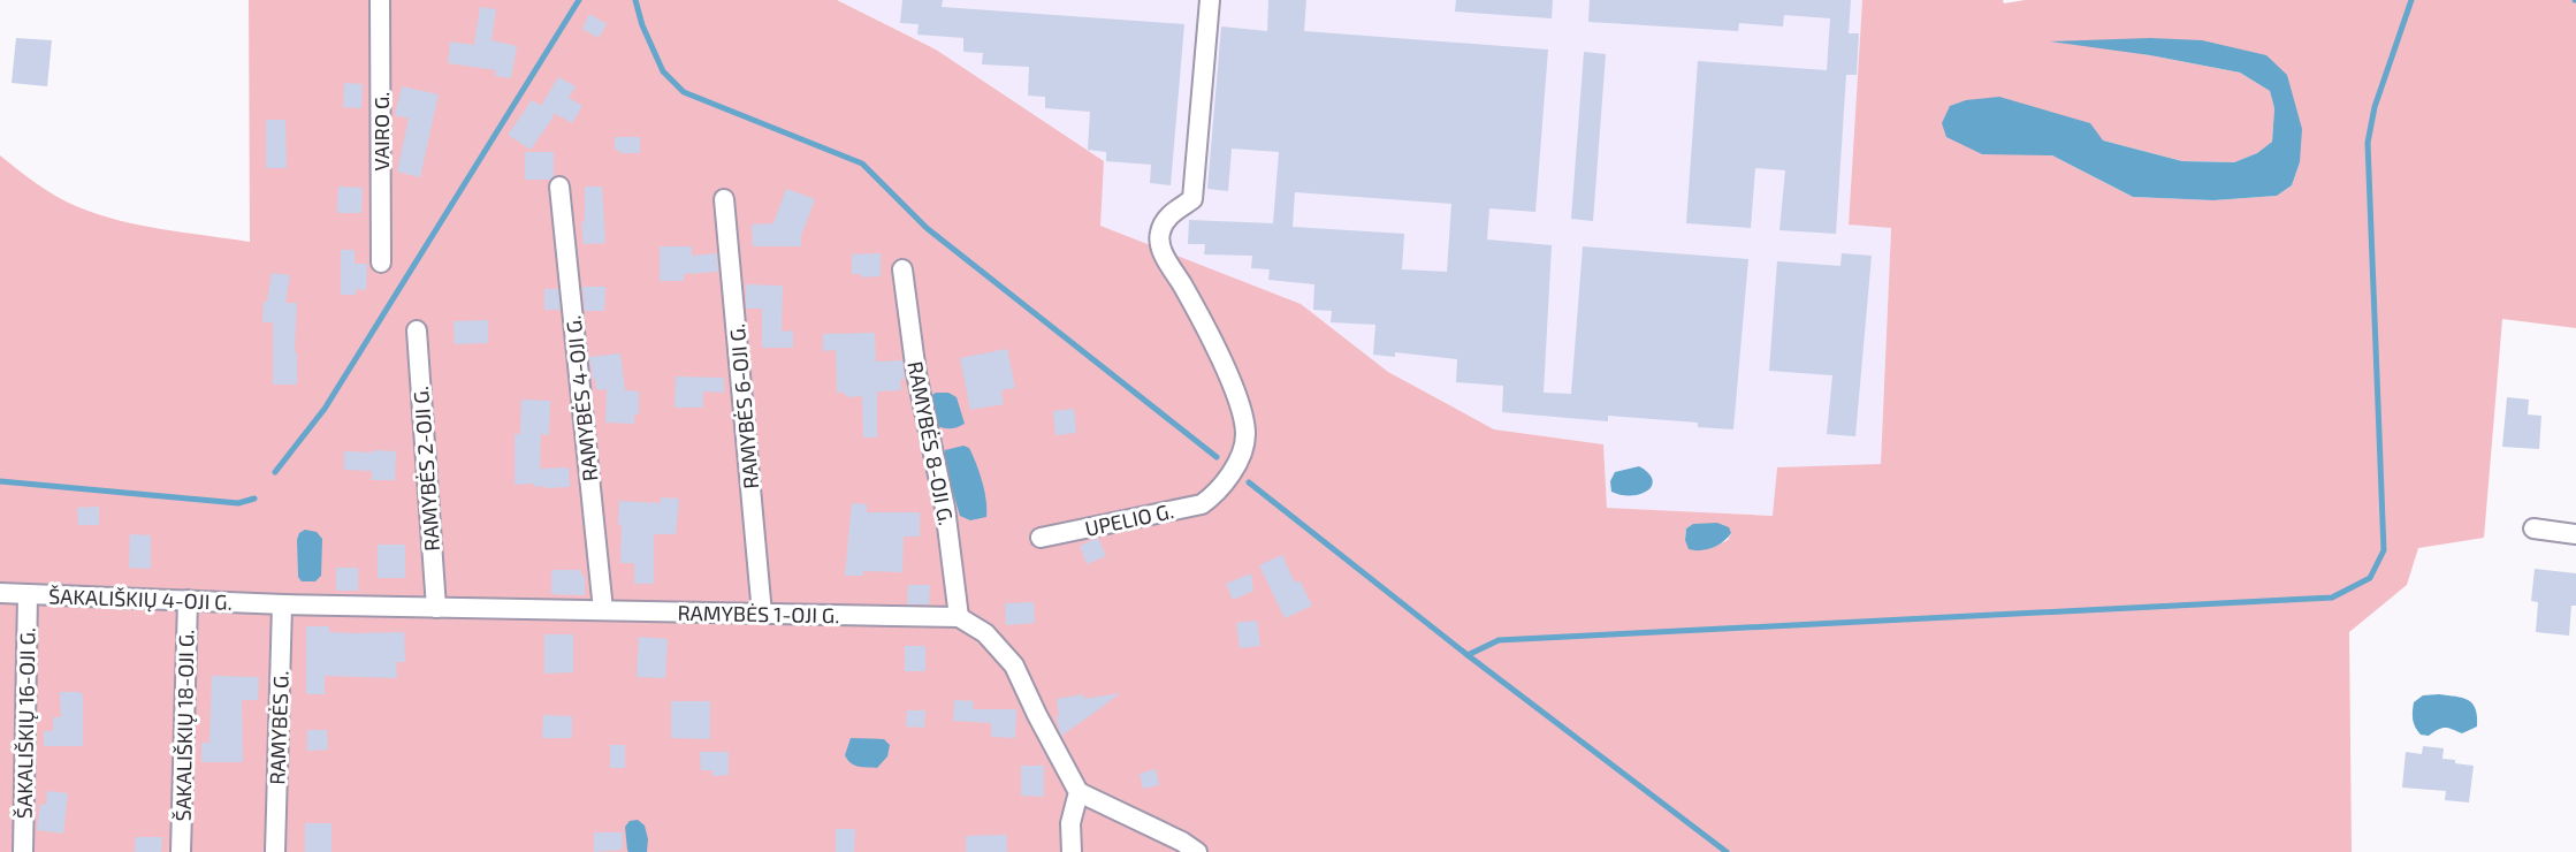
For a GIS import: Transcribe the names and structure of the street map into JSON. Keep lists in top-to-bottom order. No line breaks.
{"streets":{"street":["VAIRO G.","RAMYBĖS 4-OJI G.","RAMYBĖS 6-OJI G.","RAMYBĖS 8-OJI G.","RAMYBĖS 2-OJI G.","UPELIO G.","ŠAKALIŠKIŲ 4-OJI G.","RAMYBĖS 1-OJI G.","ŠAKALIŠKIŲ 16-OJI G.","ŠAKALIŠKIŲ 18-OJI G.","RAMYBĖS G."]},"crossings":[["RAMYBĖS 4-OJI G.","RAMYBĖS 1-OJI G."],["RAMYBĖS 6-OJI G.","RAMYBĖS 1-OJI G."],["RAMYBĖS 8-OJI G.","RAMYBĖS 1-OJI G."],["RAMYBĖS 2-OJI G.","RAMYBĖS 1-OJI G."],["ŠAKALIŠKIŲ 4-OJI G.","RAMYBĖS 1-OJI G."],["ŠAKALIŠKIŲ 4-OJI G.","ŠAKALIŠKIŲ 16-OJI G."],["ŠAKALIŠKIŲ 4-OJI G.","ŠAKALIŠKIŲ 18-OJI G."],["ŠAKALIŠKIŲ 4-OJI G.","RAMYBĖS G."],["RAMYBĖS 1-OJI G.","RAMYBĖS G."]]}
